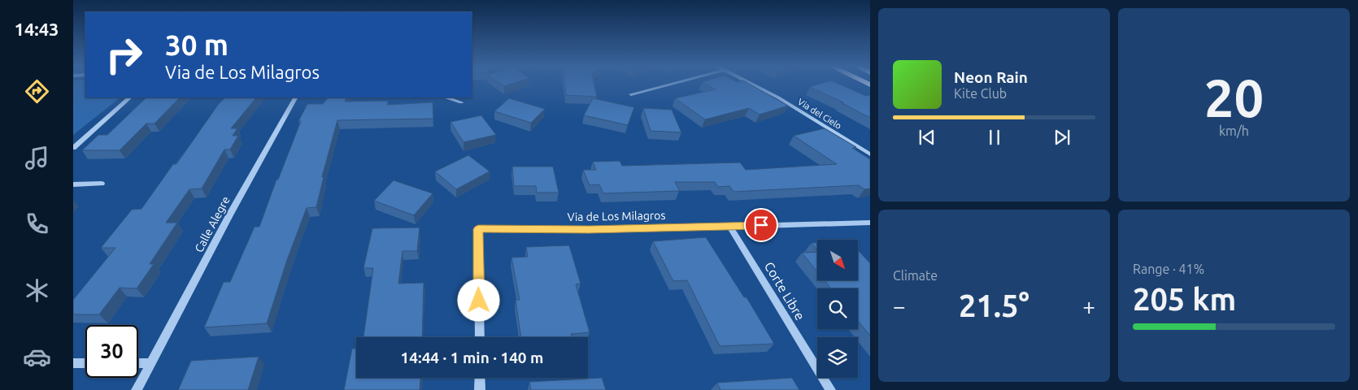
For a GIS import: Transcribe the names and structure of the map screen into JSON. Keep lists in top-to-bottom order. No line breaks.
{"streets":{"street":["Via del Cielo","Via de Los Milagros","Calle Alegre","Corte Libre"]},"crossings":[["Via de Los Milagros","Corte Libre"]],"north":"bottom right","page":{"tabs":"14:43","tile":[["20","km/h"],"Climate",["Range · 41%","205 km"]],"turn":["30 m","Via de Los Milagros"],"song":["Neon Rain","Kite Club"],"heat":["−","21.5°","+"],"limit":"30","trip":"14:44 · 1 min · 140 m"}}
